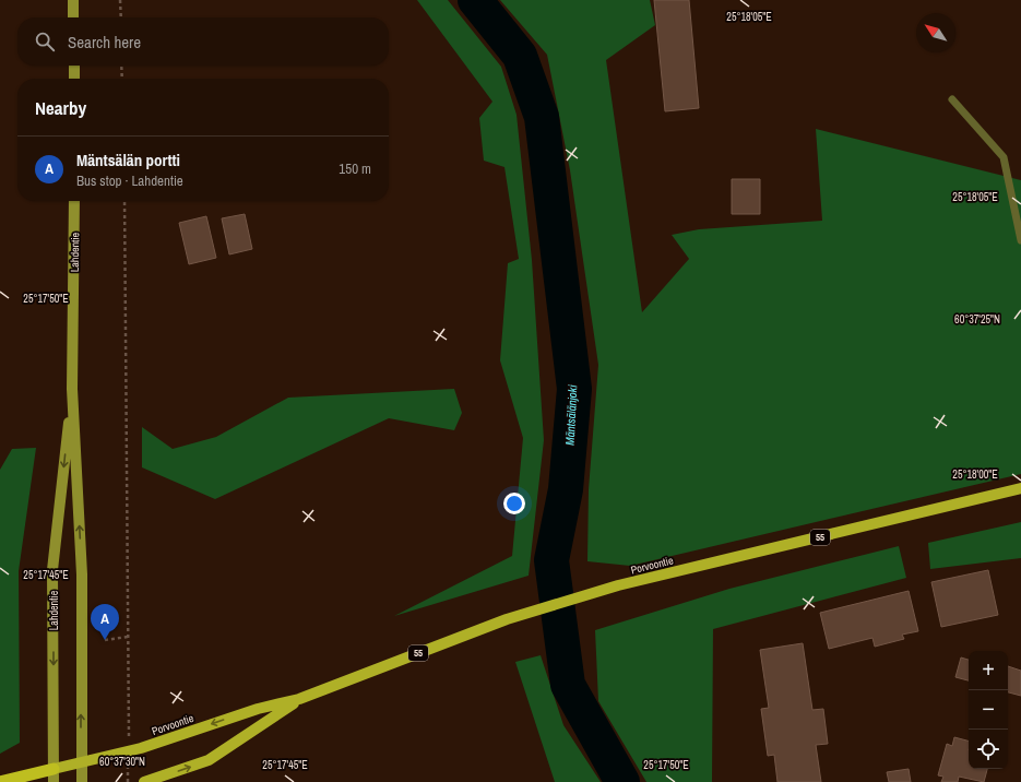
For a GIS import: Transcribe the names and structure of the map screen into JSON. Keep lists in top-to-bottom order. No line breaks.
{"streets":{"main road":["Lahdentie","55","Porvoontie"]},"crossings":[["Lahdentie","Porvoontie"]],"water":["Mäntsälänjoki"],"north":"top left","page":{"search":"Search here","heading":"Nearby","list":[{"mark":"A","name":"Mäntsälän portti","note":"Bus stop · Lahdentie","value":"150 m"}],"pins":"A","map_buttons":["+","−"]},"coordinates":["25°18'05\"E","25°17'50\"E","60°37'25\"N","25°18'00\"E","25°17'45\"E","60°37'30\"N"]}
